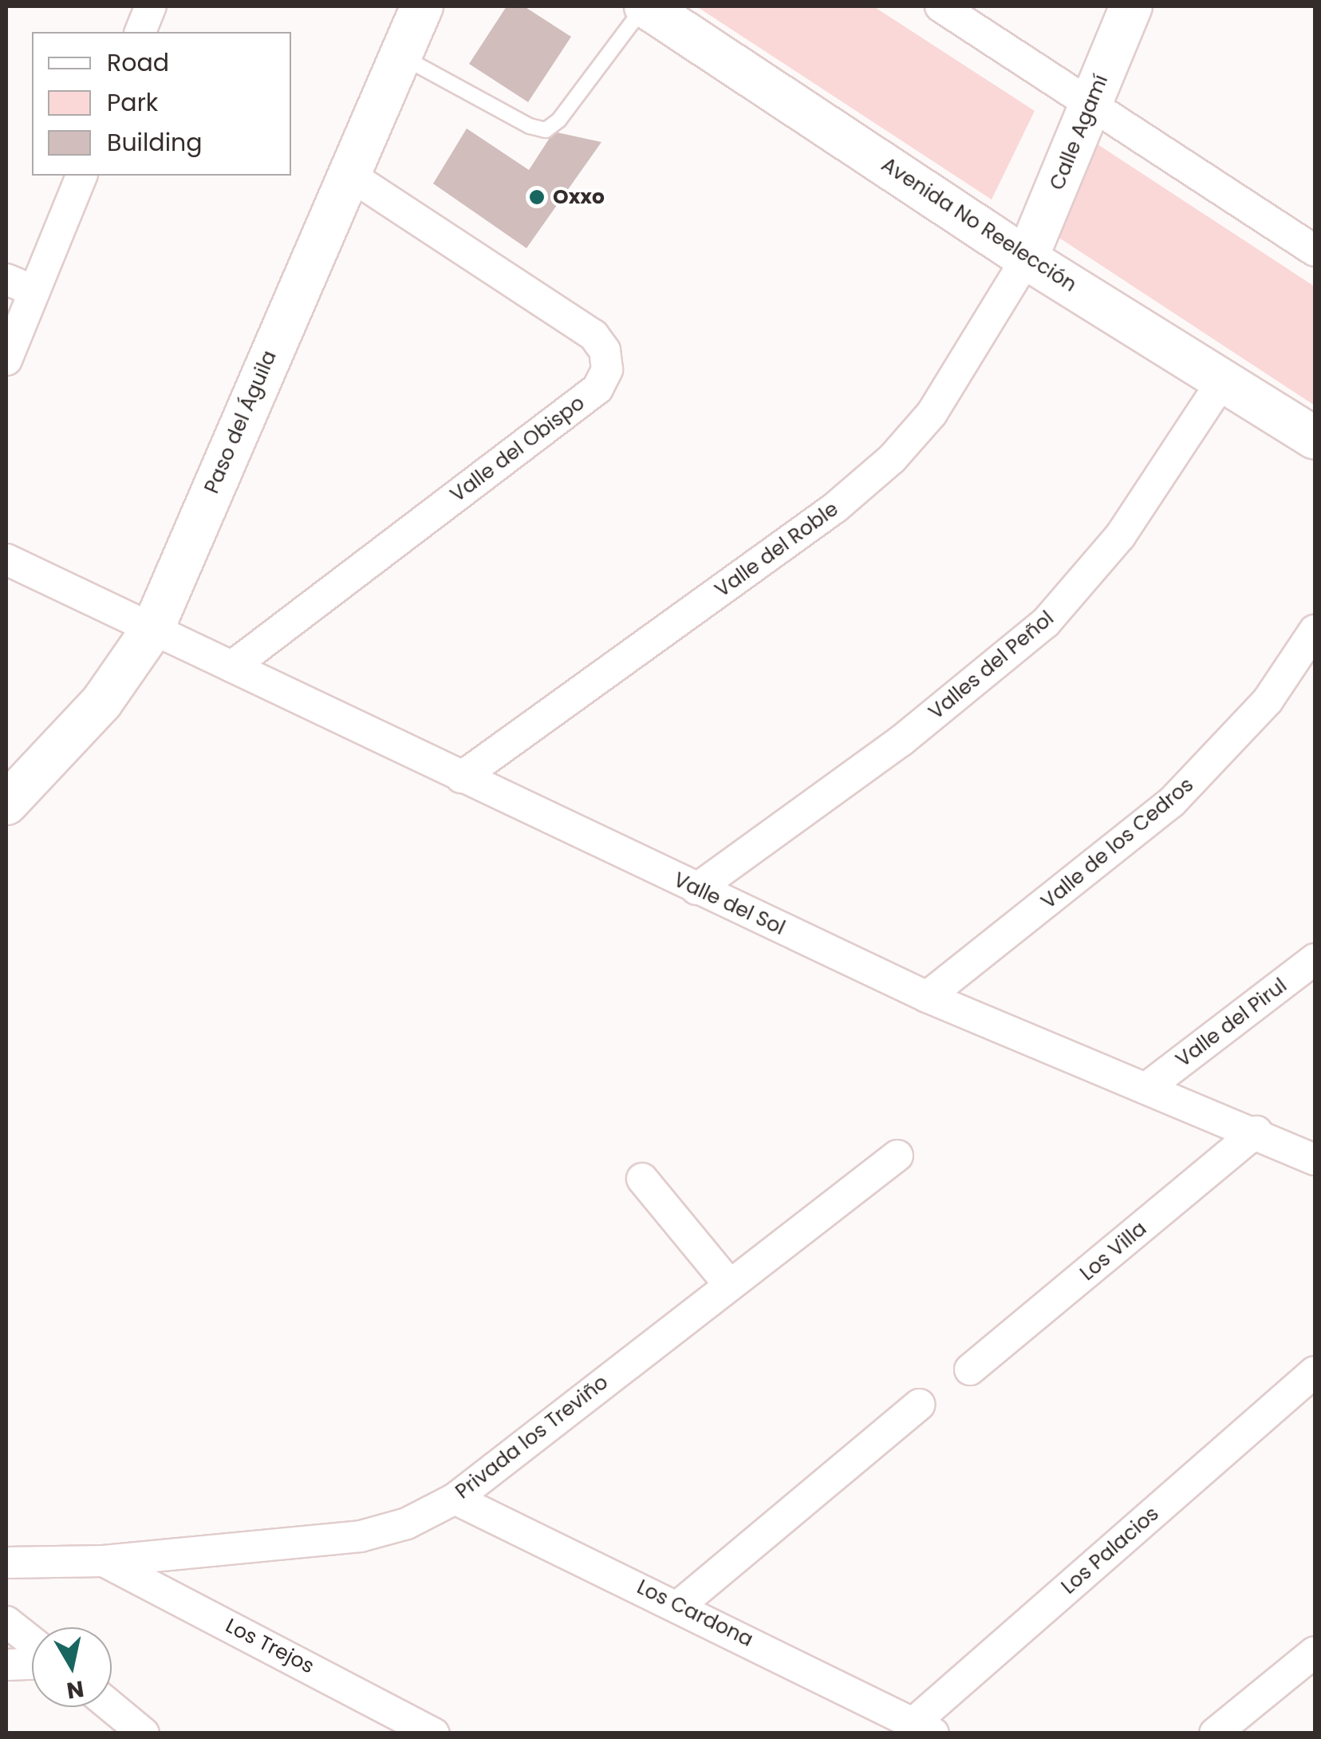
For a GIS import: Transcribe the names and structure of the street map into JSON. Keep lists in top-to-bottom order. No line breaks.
{"streets":{"street":["Calle Agamí","Avenida No Reelección","Paso del Águila","Valle del Obispo","Valle del Roble","Valles del Peñol","Valle de los Cedros","Valle del Sol","Valle del Pirul","Los Villa","Privada los Treviño","Los Palacios","Los Cardona","Los Trejos"]},"crossings":[["Calle Agamí","Avenida No Reelección"],["Calle Agamí","Valle del Roble"],["Avenida No Reelección","Valle del Roble"],["Avenida No Reelección","Valles del Peñol"],["Paso del Águila","Valle del Obispo"],["Paso del Águila","Valle del Sol"],["Valle del Obispo","Valle del Sol"],["Valle del Roble","Valle del Sol"],["Valles del Peñol","Valle del Sol"],["Valle de los Cedros","Valle del Sol"],["Valle del Sol","Valle del Pirul"],["Valle del Sol","Los Villa"],["Privada los Treviño","Los Cardona"],["Privada los Treviño","Los Trejos"],["Los Palacios","Los Cardona"]],"places":["Oxxo"],"legend":["Road","Park","Building"],"north":"bottom"}
